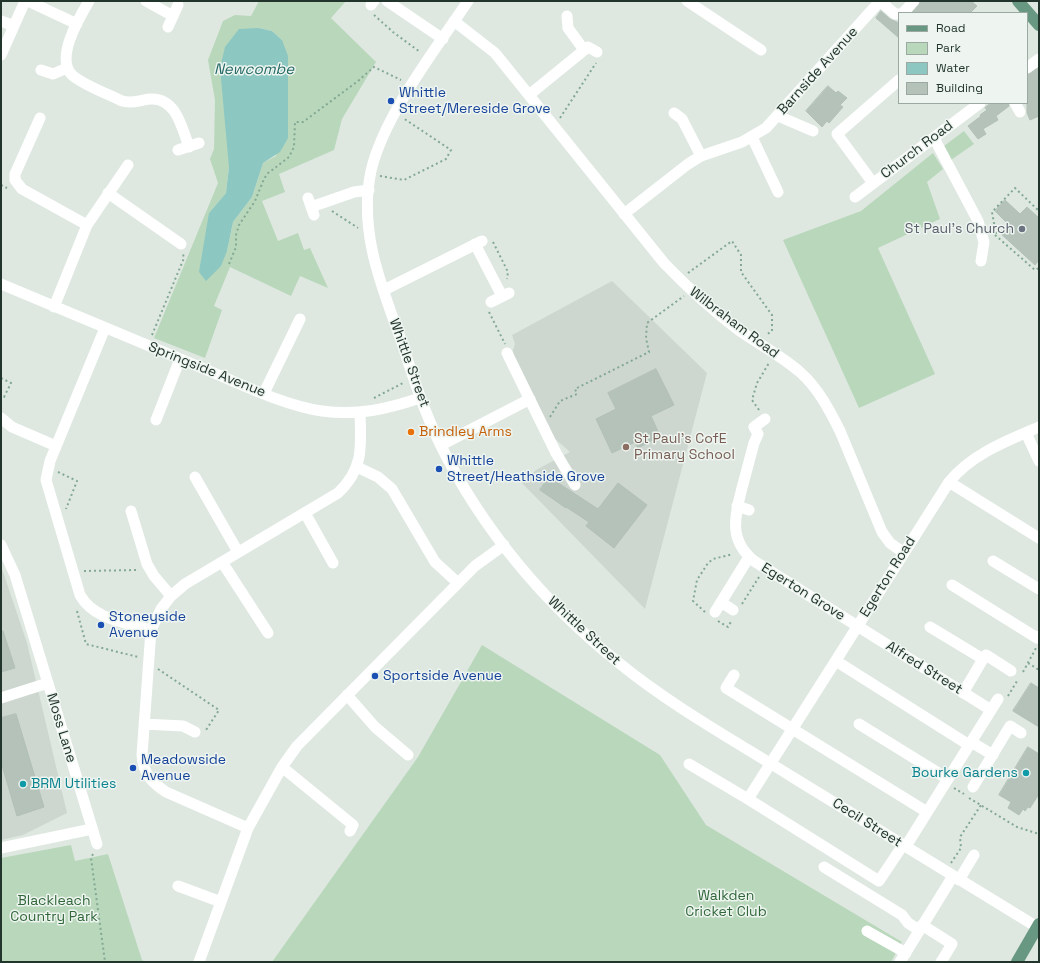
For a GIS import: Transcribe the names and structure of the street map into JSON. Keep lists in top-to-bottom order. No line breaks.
{"streets":{"street":["Barnside Avenue","Church Road","Wilbraham Road","Whittle Street","Springside Avenue","Egerton Road","Egerton Grove","Alfred Street","Moss Lane","Cecil Street"]},"crossings":[["Barnside Avenue","Wilbraham Road"],["Wilbraham Road","Whittle Street"],["Wilbraham Road","Egerton Road"],["Whittle Street","Springside Avenue"],["Whittle Street","Cecil Street"],["Egerton Road","Egerton Grove"],["Egerton Road","Alfred Street"],["Egerton Road","Cecil Street"],["Egerton Grove","Alfred Street"]],"water":["Newcombe"],"parks":["Walkden Cricket Club","Blackleach Country Park"],"places":["Whittle Street/Mereside Grove","St Paul's Church","Brindley Arms","St Paul's CofE Primary School","Whittle Street/Heathside Grove","Stoneyside Avenue","Sportside Avenue","Meadowside Avenue","Bourke Gardens","BRM Utilities"],"legend":["Road","Park","Water","Building"]}
